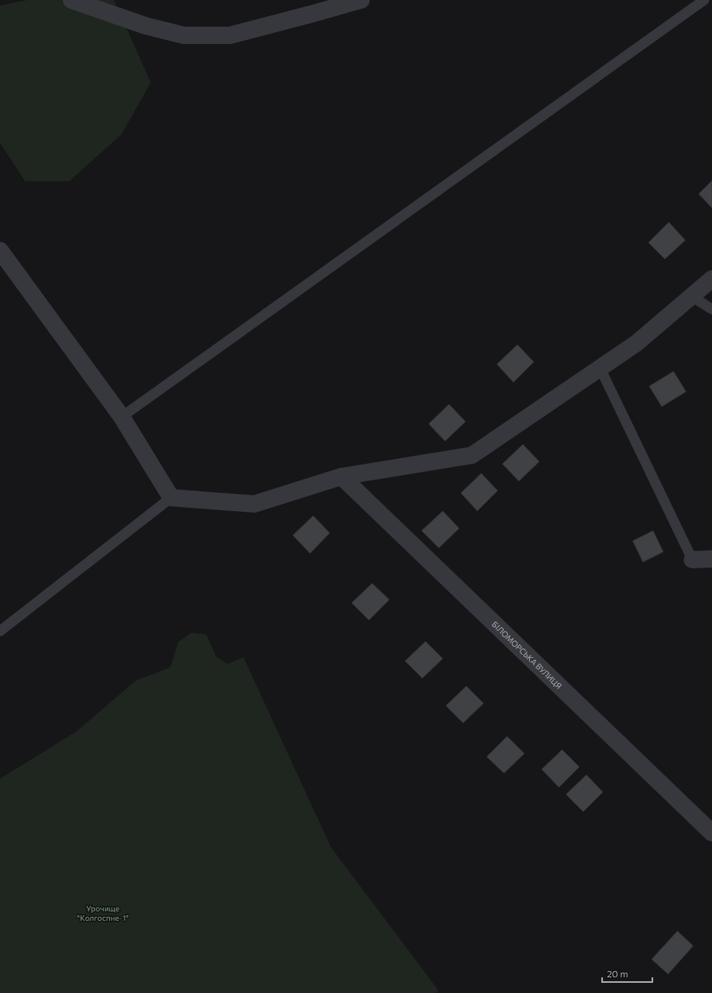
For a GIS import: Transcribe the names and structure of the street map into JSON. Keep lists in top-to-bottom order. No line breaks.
{"streets":{"street":["БІЛОМОРСЬКА ВУЛИЦЯ"]},"parks":["Урочище \"Колгоспне-1\""],"scale_bar":"20 m"}
